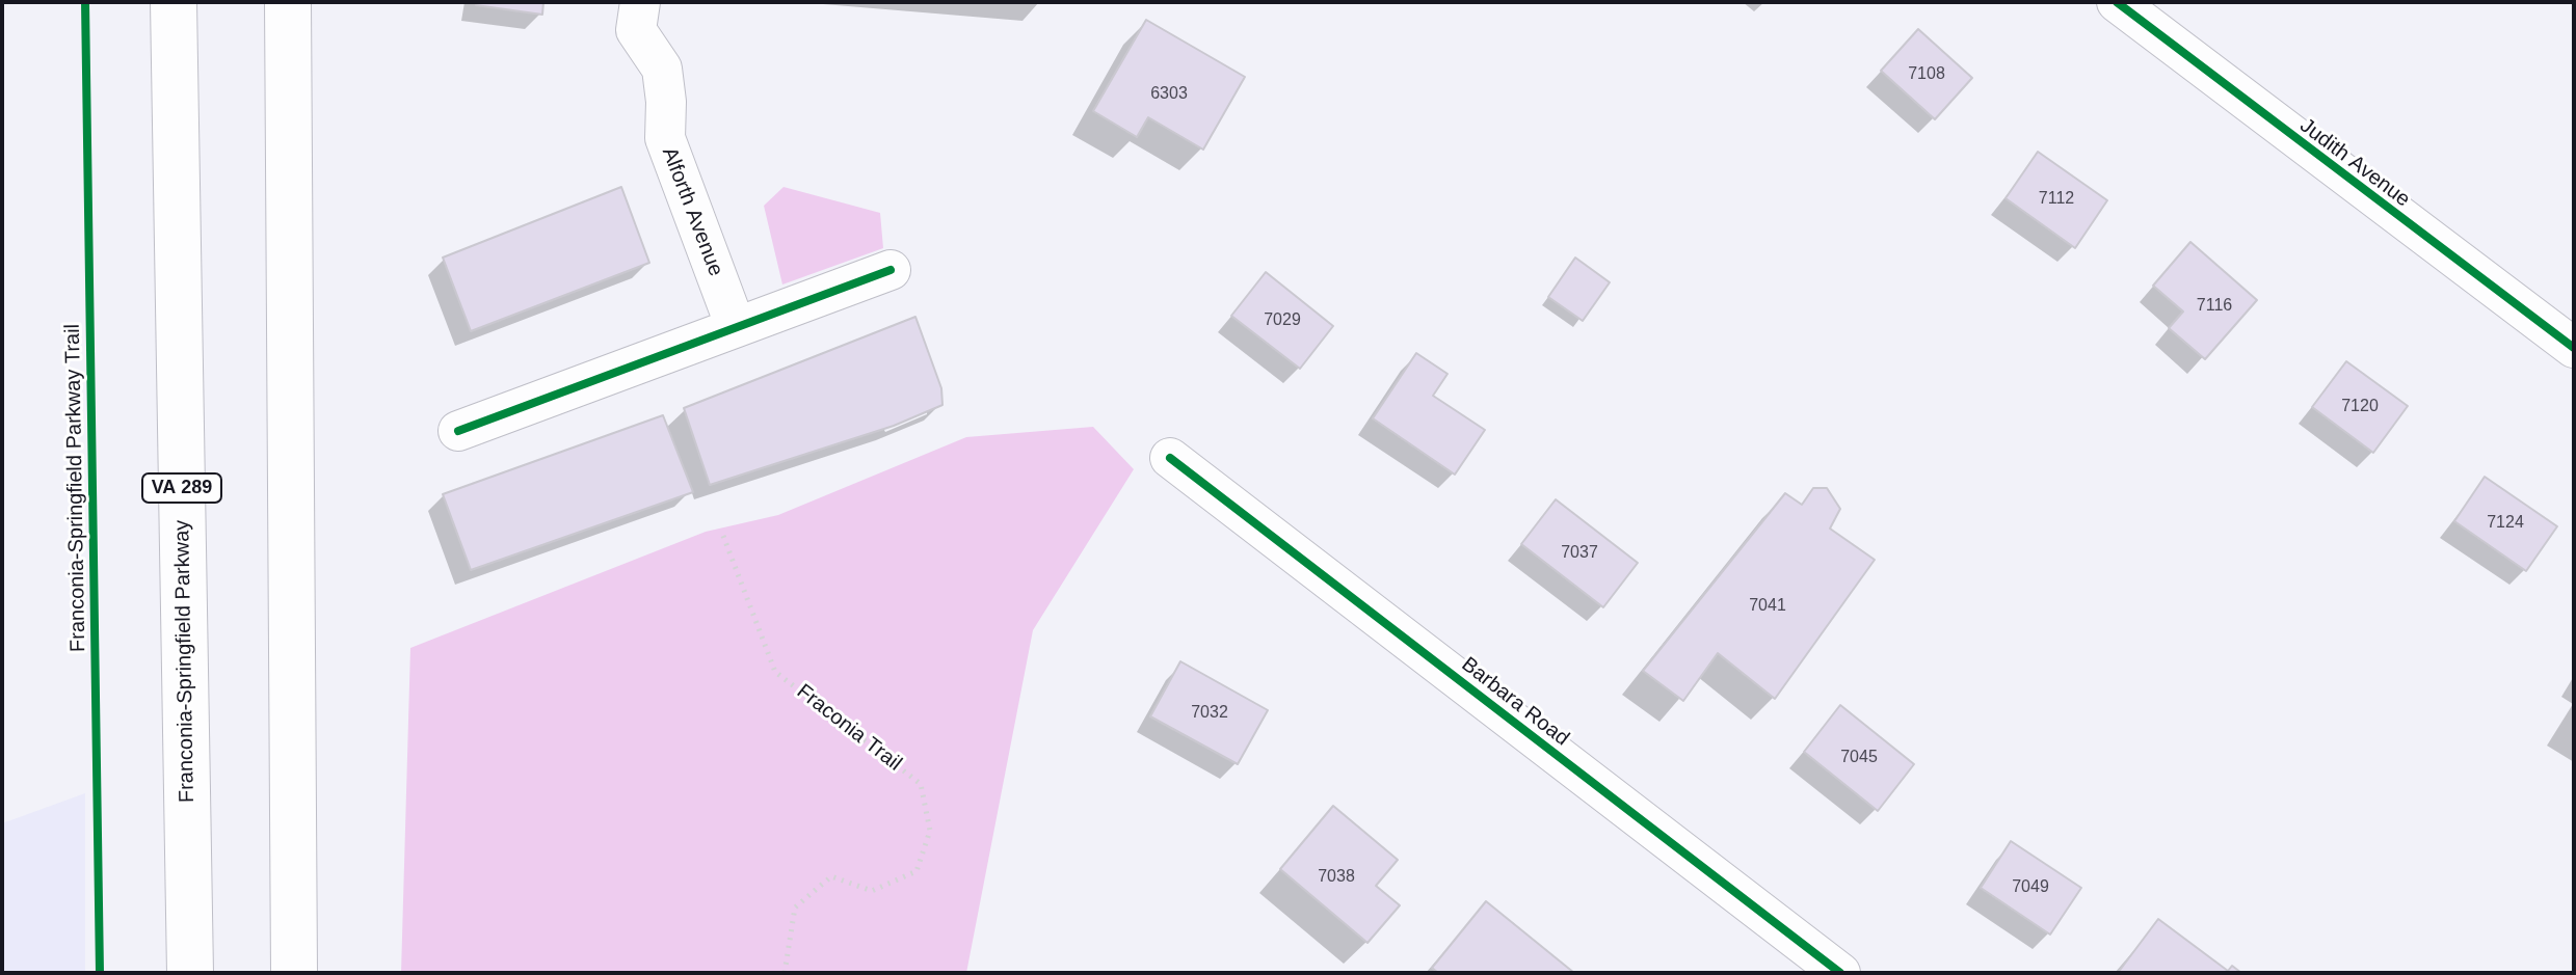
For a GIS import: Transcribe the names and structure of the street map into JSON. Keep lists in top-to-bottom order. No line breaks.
{"streets":{"main road":["VA 289","Franconia-Springfield Parkway"],"street":["Judith Avenue","Alforth Avenue","Barbara Road"],"path":["Fraconia Trail"],"cycle path":["Franconia-Springfield Parkway Trail"]},"house_numbers":["7108","6303","7112","7116","7029","7120","7124","7037","7041","7032","7045","7038","7049"]}
